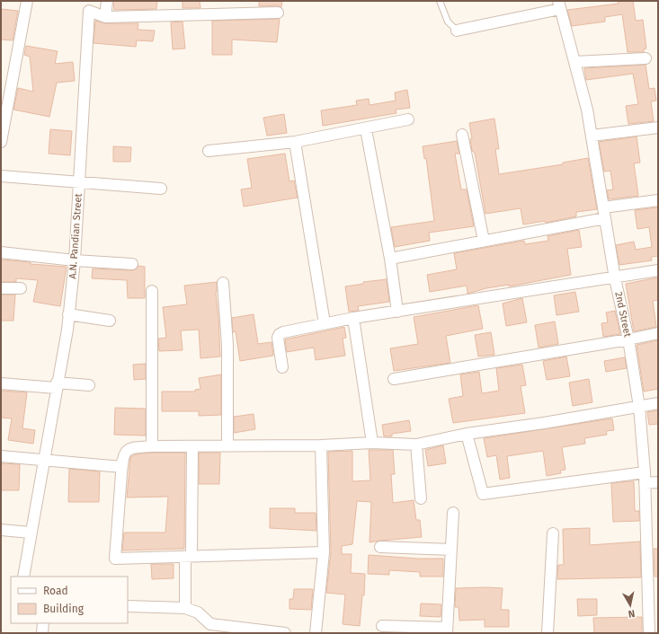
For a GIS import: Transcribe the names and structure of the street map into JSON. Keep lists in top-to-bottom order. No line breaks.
{"streets":{"street":["A.N. Pandian Street","2nd Street"]},"legend":["Road","Building"],"north":"bottom"}
